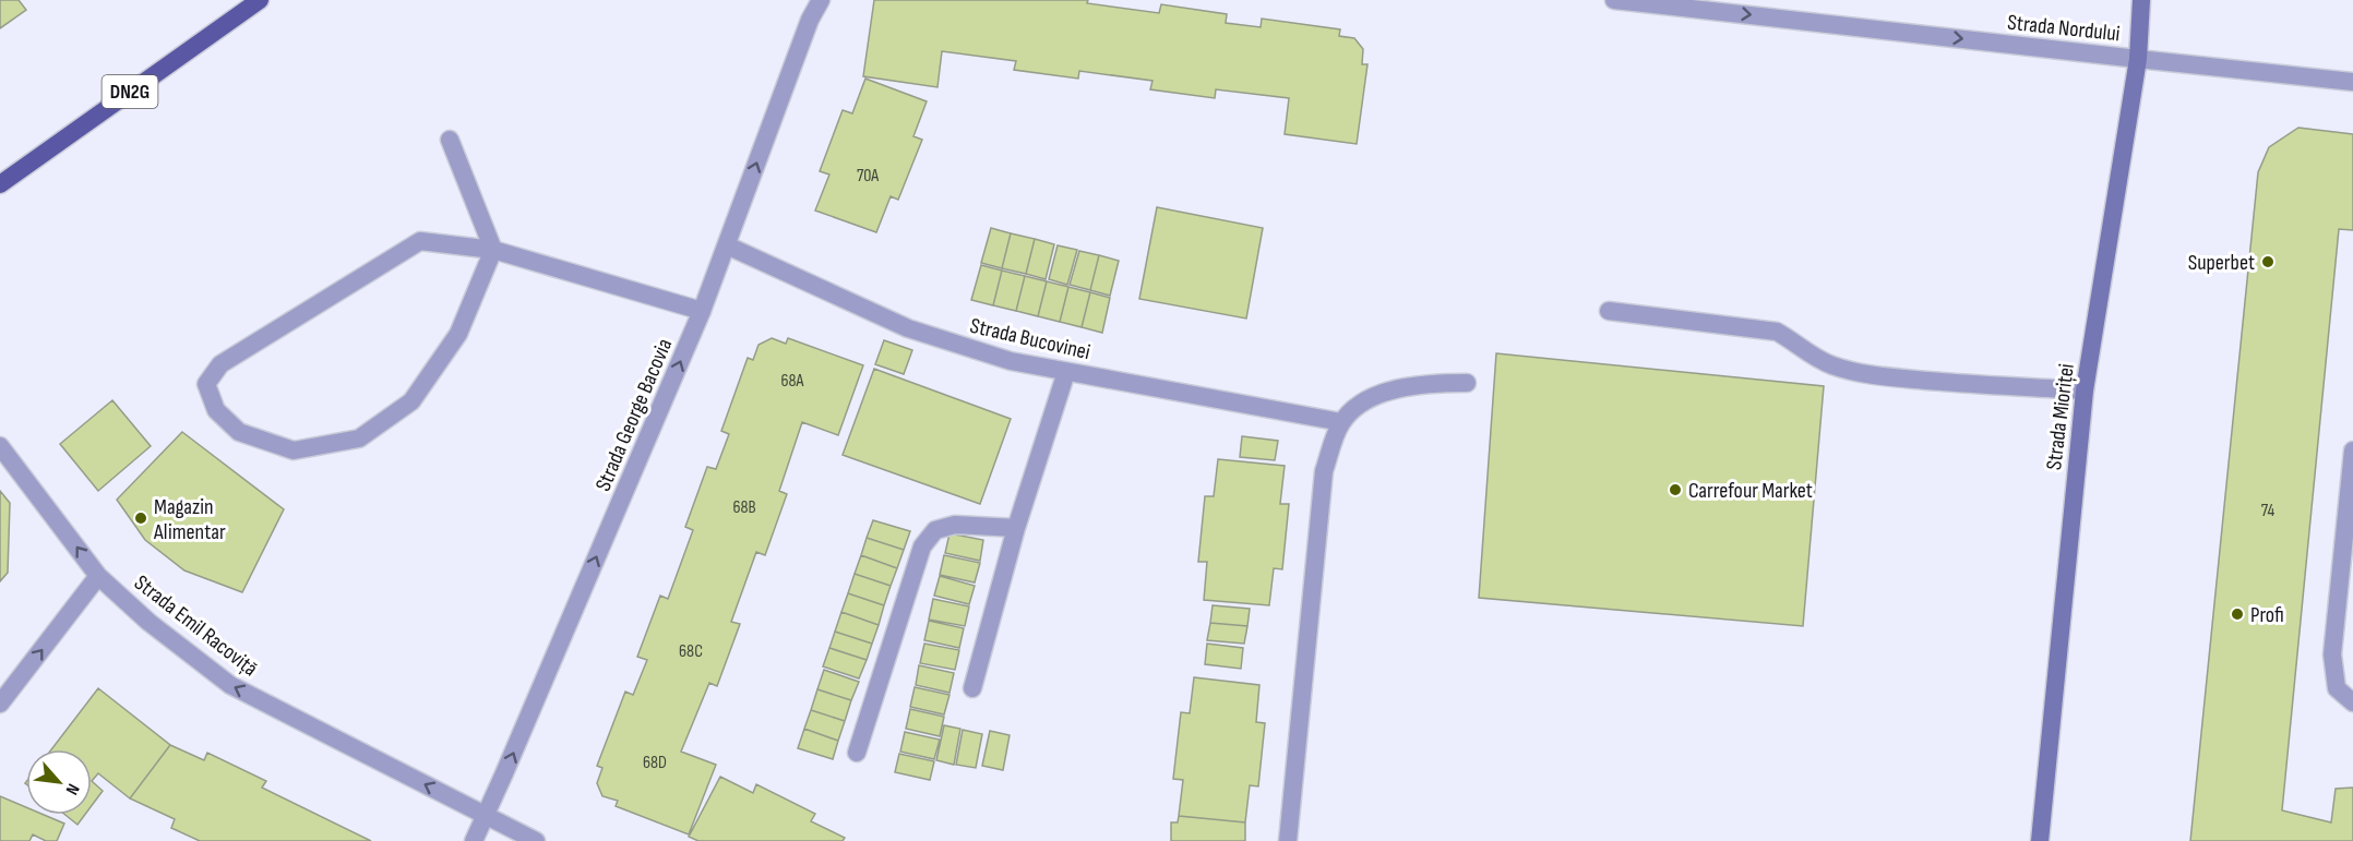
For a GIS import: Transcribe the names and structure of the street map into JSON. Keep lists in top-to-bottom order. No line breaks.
{"streets":{"main road":["DN2G","Strada Mioriței"],"street":["Strada Nordului","Strada Bucovinei","Strada George Bacovia","Strada Emil Racoviță"]},"crossings":[["Strada Nordului","Strada Mioriței"],["Strada Bucovinei","Strada George Bacovia"],["Strada George Bacovia","Strada Emil Racoviță"]],"one_way":["Strada Nordului","Strada George Bacovia","Strada Emil Racoviță"],"places":["Superbet","Carrefour Market","Magazin Alimentar","Profi"],"house_numbers":["70A","68A","68B","74","68C","68D"],"north":"bottom right"}
